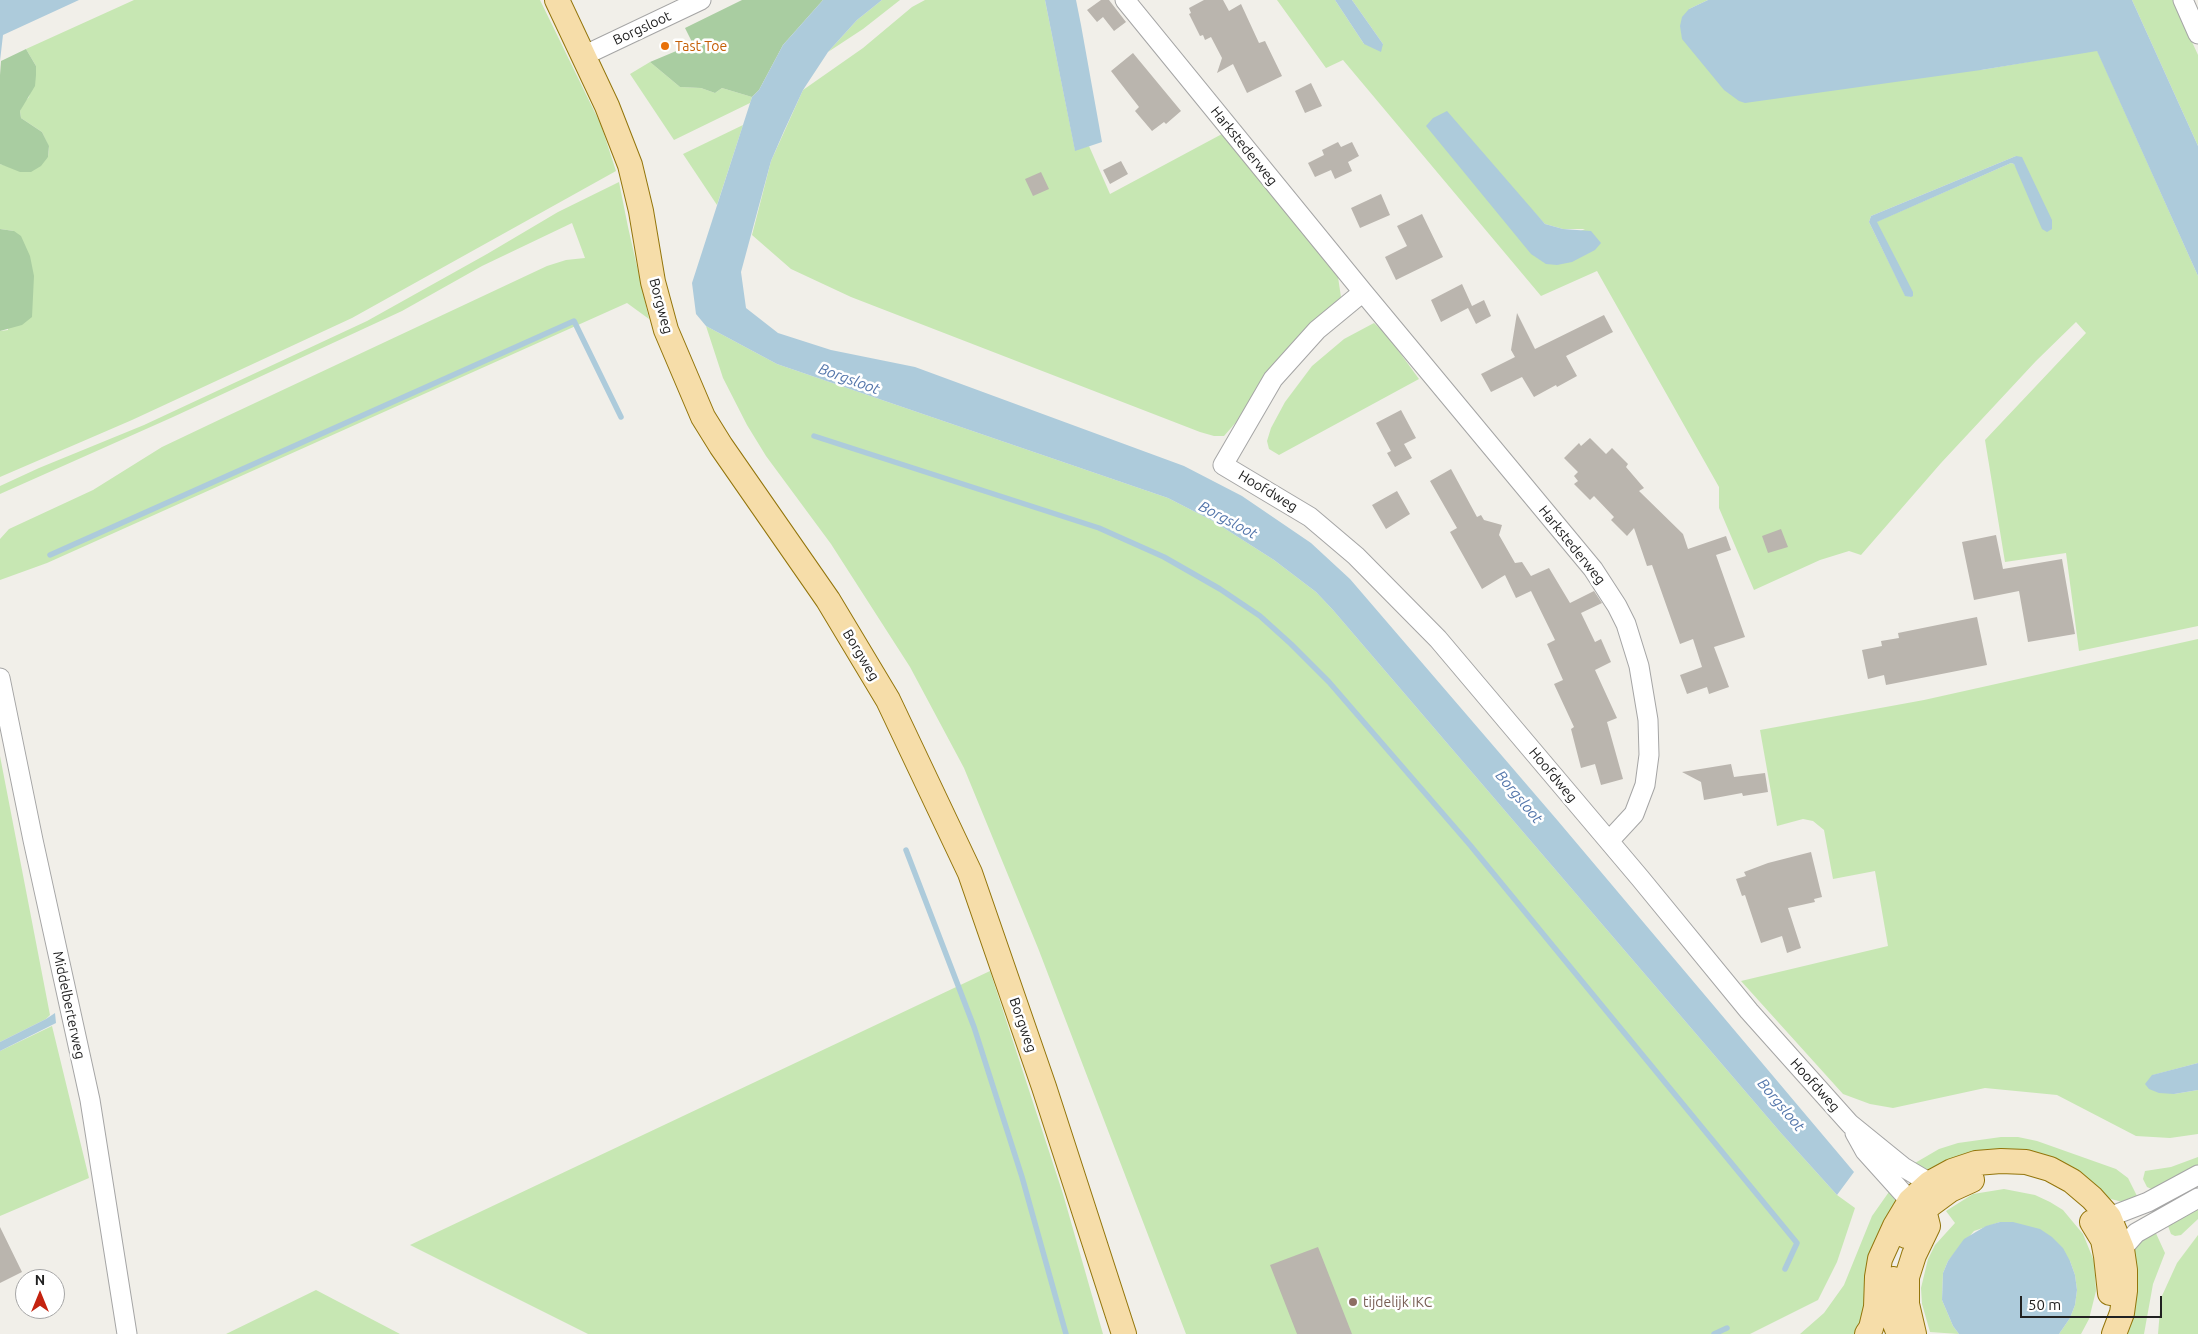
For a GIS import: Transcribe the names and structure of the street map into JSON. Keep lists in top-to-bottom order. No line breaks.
{"streets":{"main road":["Borgweg"],"street":["Borgsloot","Harkstederweg","Hoofdweg","Middelberterweg"]},"crossings":[["Borgsloot","Borgweg"],["Harkstederweg","Hoofdweg"]],"water":["Borgsloot"],"places":["Tast Toe","tijdelijk IKC"],"scale_bar":"50 m","north":"top"}
